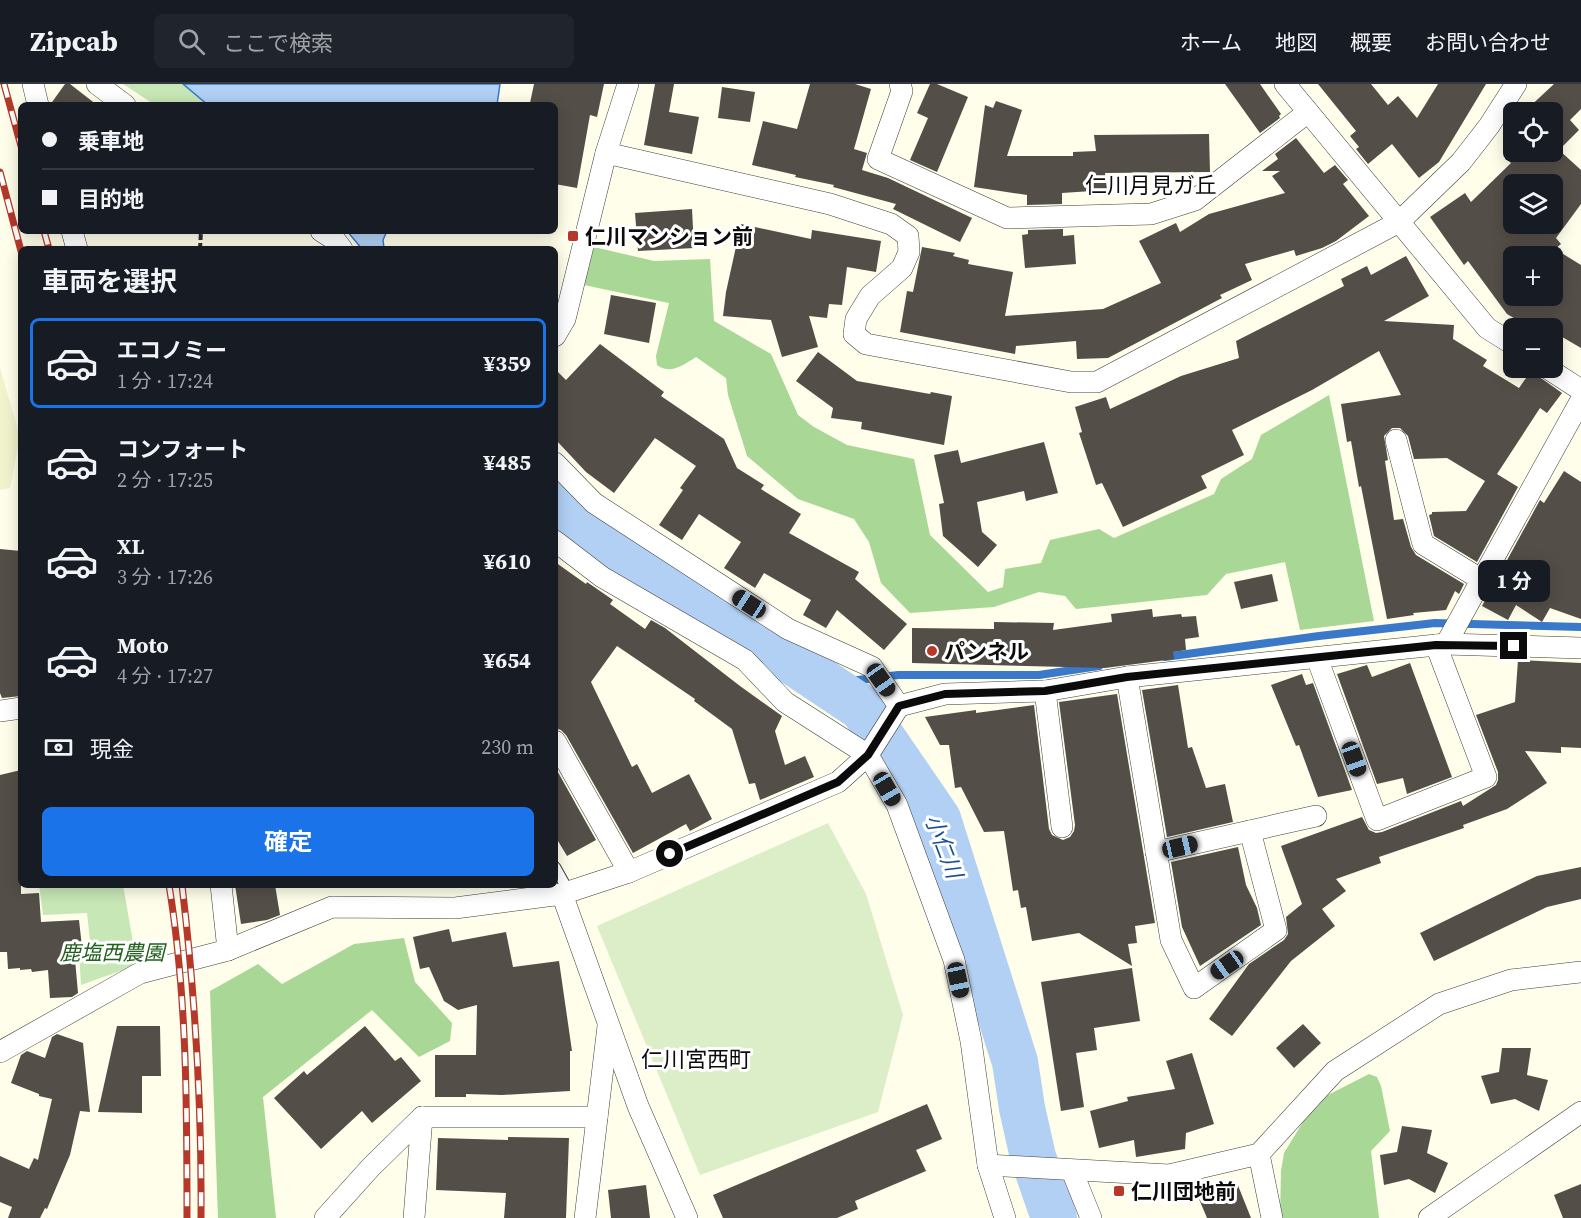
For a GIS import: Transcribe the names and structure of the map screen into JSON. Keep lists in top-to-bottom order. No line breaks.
{"districts":["仁川月見ガ丘","仁川宮西町"],"water":["小仁川"],"parks":["鹿塩西農園"],"places":{"transit":["仁川マンション前","仁川団地前"],"other":["パンネル"]},"page":{"header":"Zipcab","search":"ここで検索","nav":["ホーム","地図","概要","お問い合わせ"],"map_buttons":["+","−"],"banner":["乗車地","目的地"],"heading":"車両を選択","list":[{"name":"エコノミー","note":"1 分 · 17:24","value":"¥359"},{"name":"コンフォート","note":"2 分 · 17:25","value":"¥485"},{"name":"XL","note":"3 分 · 17:26","value":"¥610"},{"name":"Moto","note":"4 分 · 17:27","value":"¥654"}],"bubble":"1 分","pay":["現金","230 m"],"buttons":"確定"}}
